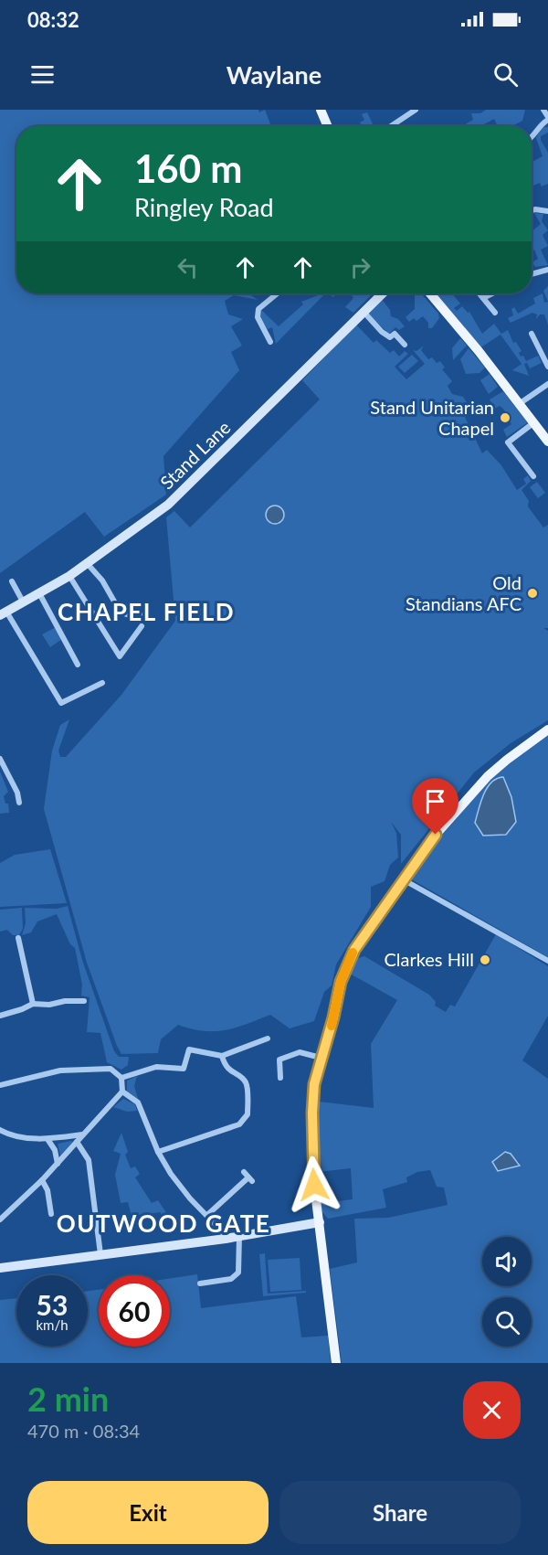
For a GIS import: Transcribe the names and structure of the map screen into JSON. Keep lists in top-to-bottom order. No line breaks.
{"streets":{"street":["Stand Lane"]},"districts":["CHAPEL FIELD","OUTWOOD GATE"],"places":["Stand Unitarian Chapel","Old Standians AFC","Clarkes Hill"],"page":{"status":"08:32","header":"Waylane","turn":["160 m","Ringley Road"],"speed":"53 km/h","limit":"60","heading":["2 min","470 m · 08:34"],"buttons":["Exit","Share"]}}
